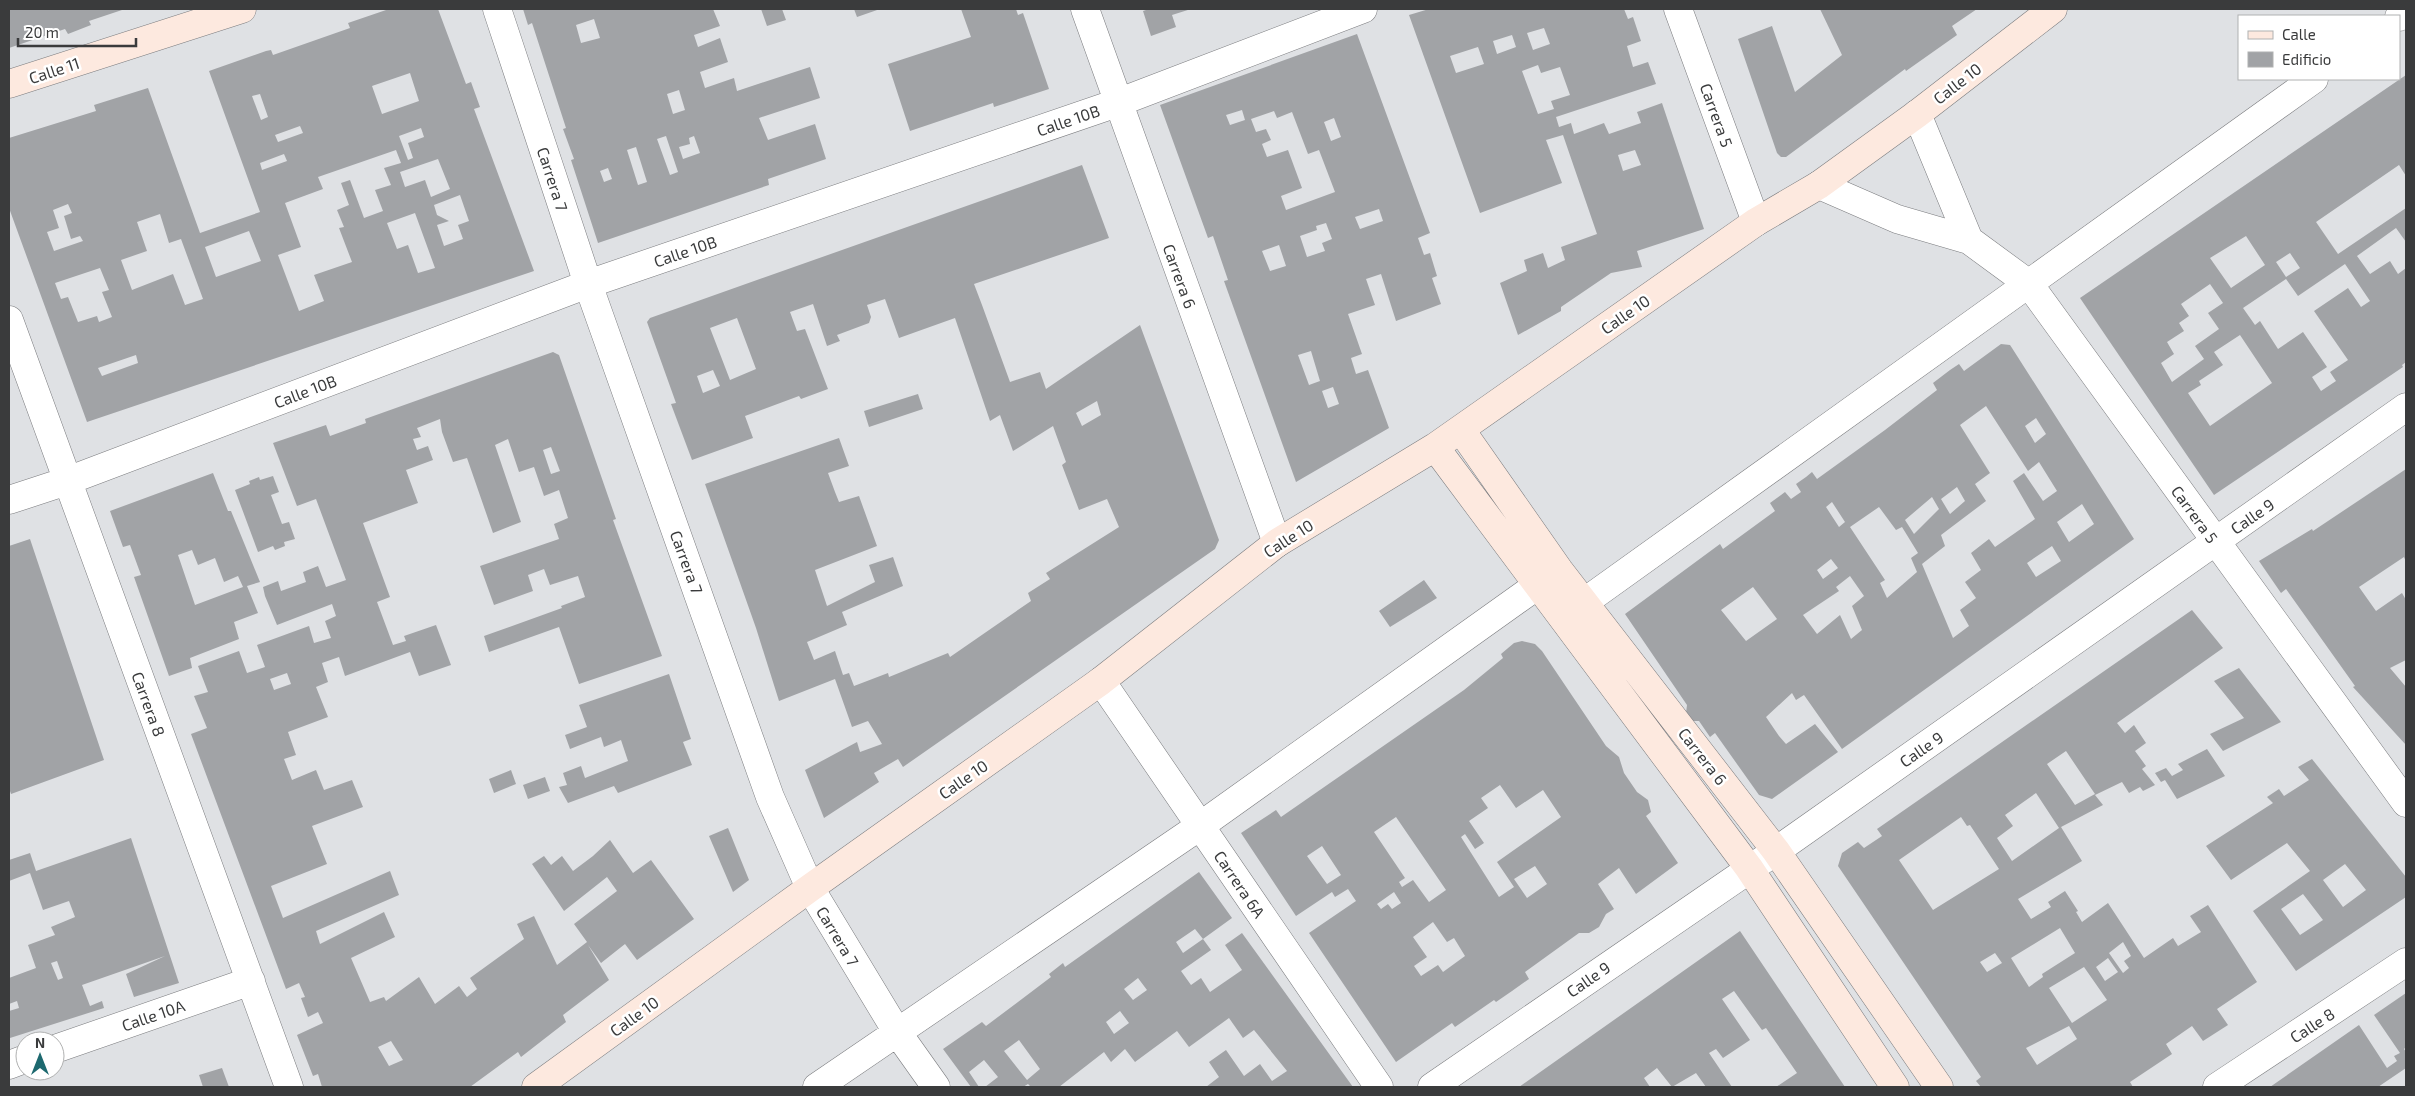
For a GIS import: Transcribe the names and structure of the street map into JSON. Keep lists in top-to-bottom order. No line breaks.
{"streets":{"main road":["Calle 11","Calle 10","Carrera 6"],"street":["Carrera 5","Calle 10B","Carrera 7","Calle 9","Carrera 8","Carrera 6A","Calle 10A","Calle 8"]},"crossings":[["Calle 10","Carrera 5"],["Calle 10","Carrera 7"],["Calle 10","Carrera 6"],["Calle 10","Carrera 6A"],["Carrera 5","Calle 9"],["Calle 10B","Carrera 7"],["Calle 10B","Carrera 6"],["Calle 10B","Carrera 8"],["Carrera 6","Calle 9"],["Carrera 8","Calle 10A"]],"legend":["Calle","Edificio"],"scale_bar":"20 m","north":"top"}
